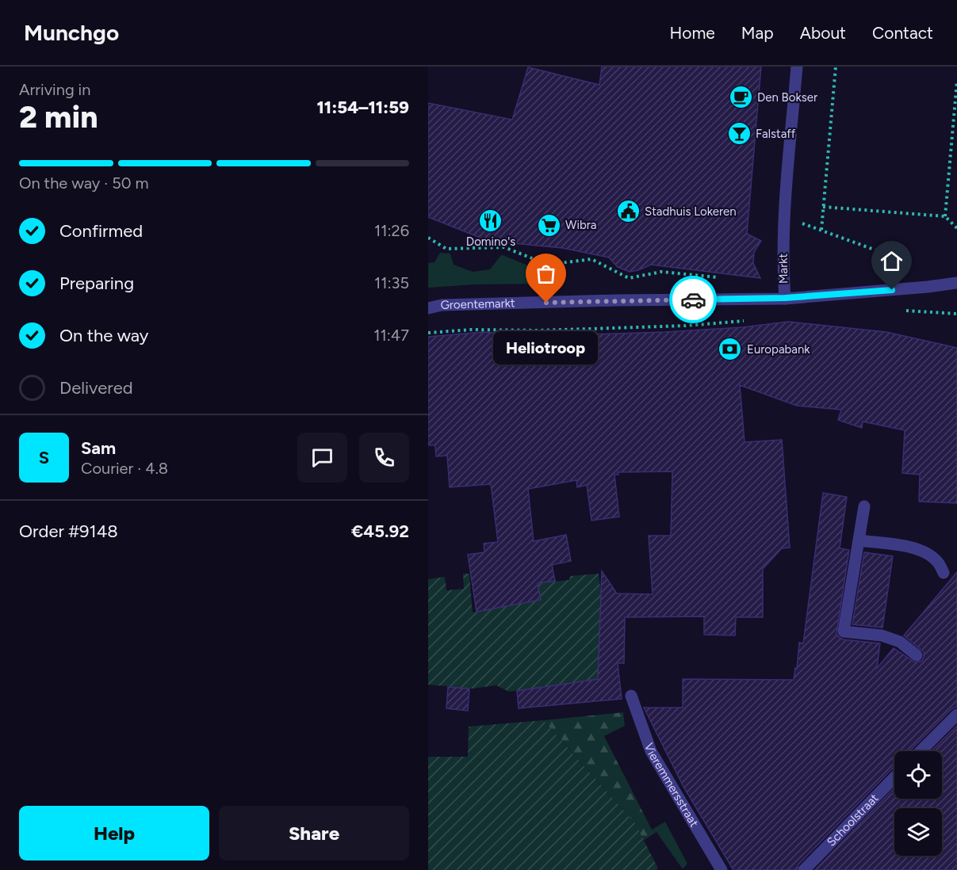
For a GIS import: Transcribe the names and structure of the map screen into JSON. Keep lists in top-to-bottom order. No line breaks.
{"streets":{"street":["Markt","Groentemarkt","Vieremmersstraat","Schoolstraat"]},"crossings":[["Markt","Groentemarkt"]],"places":{"cafe":["Den Bokser"],"bar":["Falstaff"],"public building":["Stadhuis Lokeren"],"restaurant":["Domino's"],"supermarket":["Wibra"],"other":["Heliotroop"],"bank":["Europabank"]},"page":{"header":"Munchgo","nav":["Home","Map","About","Contact"],"heading":["2 min","Arriving in","11:54–11:59"],"panel":["Sam","Courier · 4.8","Order #9148","€45.92"],"bar":"On the way · 50 m","list":[["Confirmed","11:26"],["Preparing","11:35"],["On the way","11:47"],"Delivered"],"bubble":"Heliotroop","round":"S","buttons":["Help","Share"]}}
